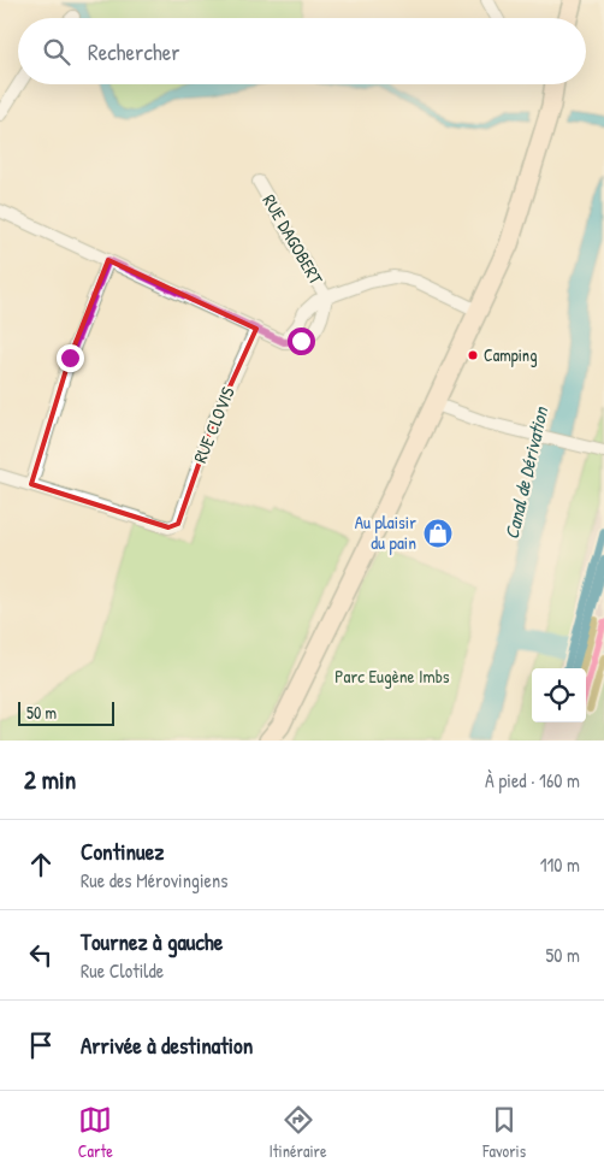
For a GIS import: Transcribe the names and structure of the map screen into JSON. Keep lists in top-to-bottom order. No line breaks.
{"streets":{"street":["RUE DAGOBERT","RUE CLOVIS"]},"water":["Canal de Dérivation"],"parks":["Parc Eugène Imbs"],"places":{"other":["Camping"],"shop":["Au plaisir du pain"]},"scale_bar":"50 m","page":{"search":"Rechercher","scale":"50 m","heading":["2 min","À pied · 160 m"],"list":[["Continuez","Rue des Mérovingiens","110 m"],["Tournez à gauche","Rue Clotilde","50 m"],"Arrivée à destination"],"nav":["Carte","Itinéraire","Favoris"]}}
